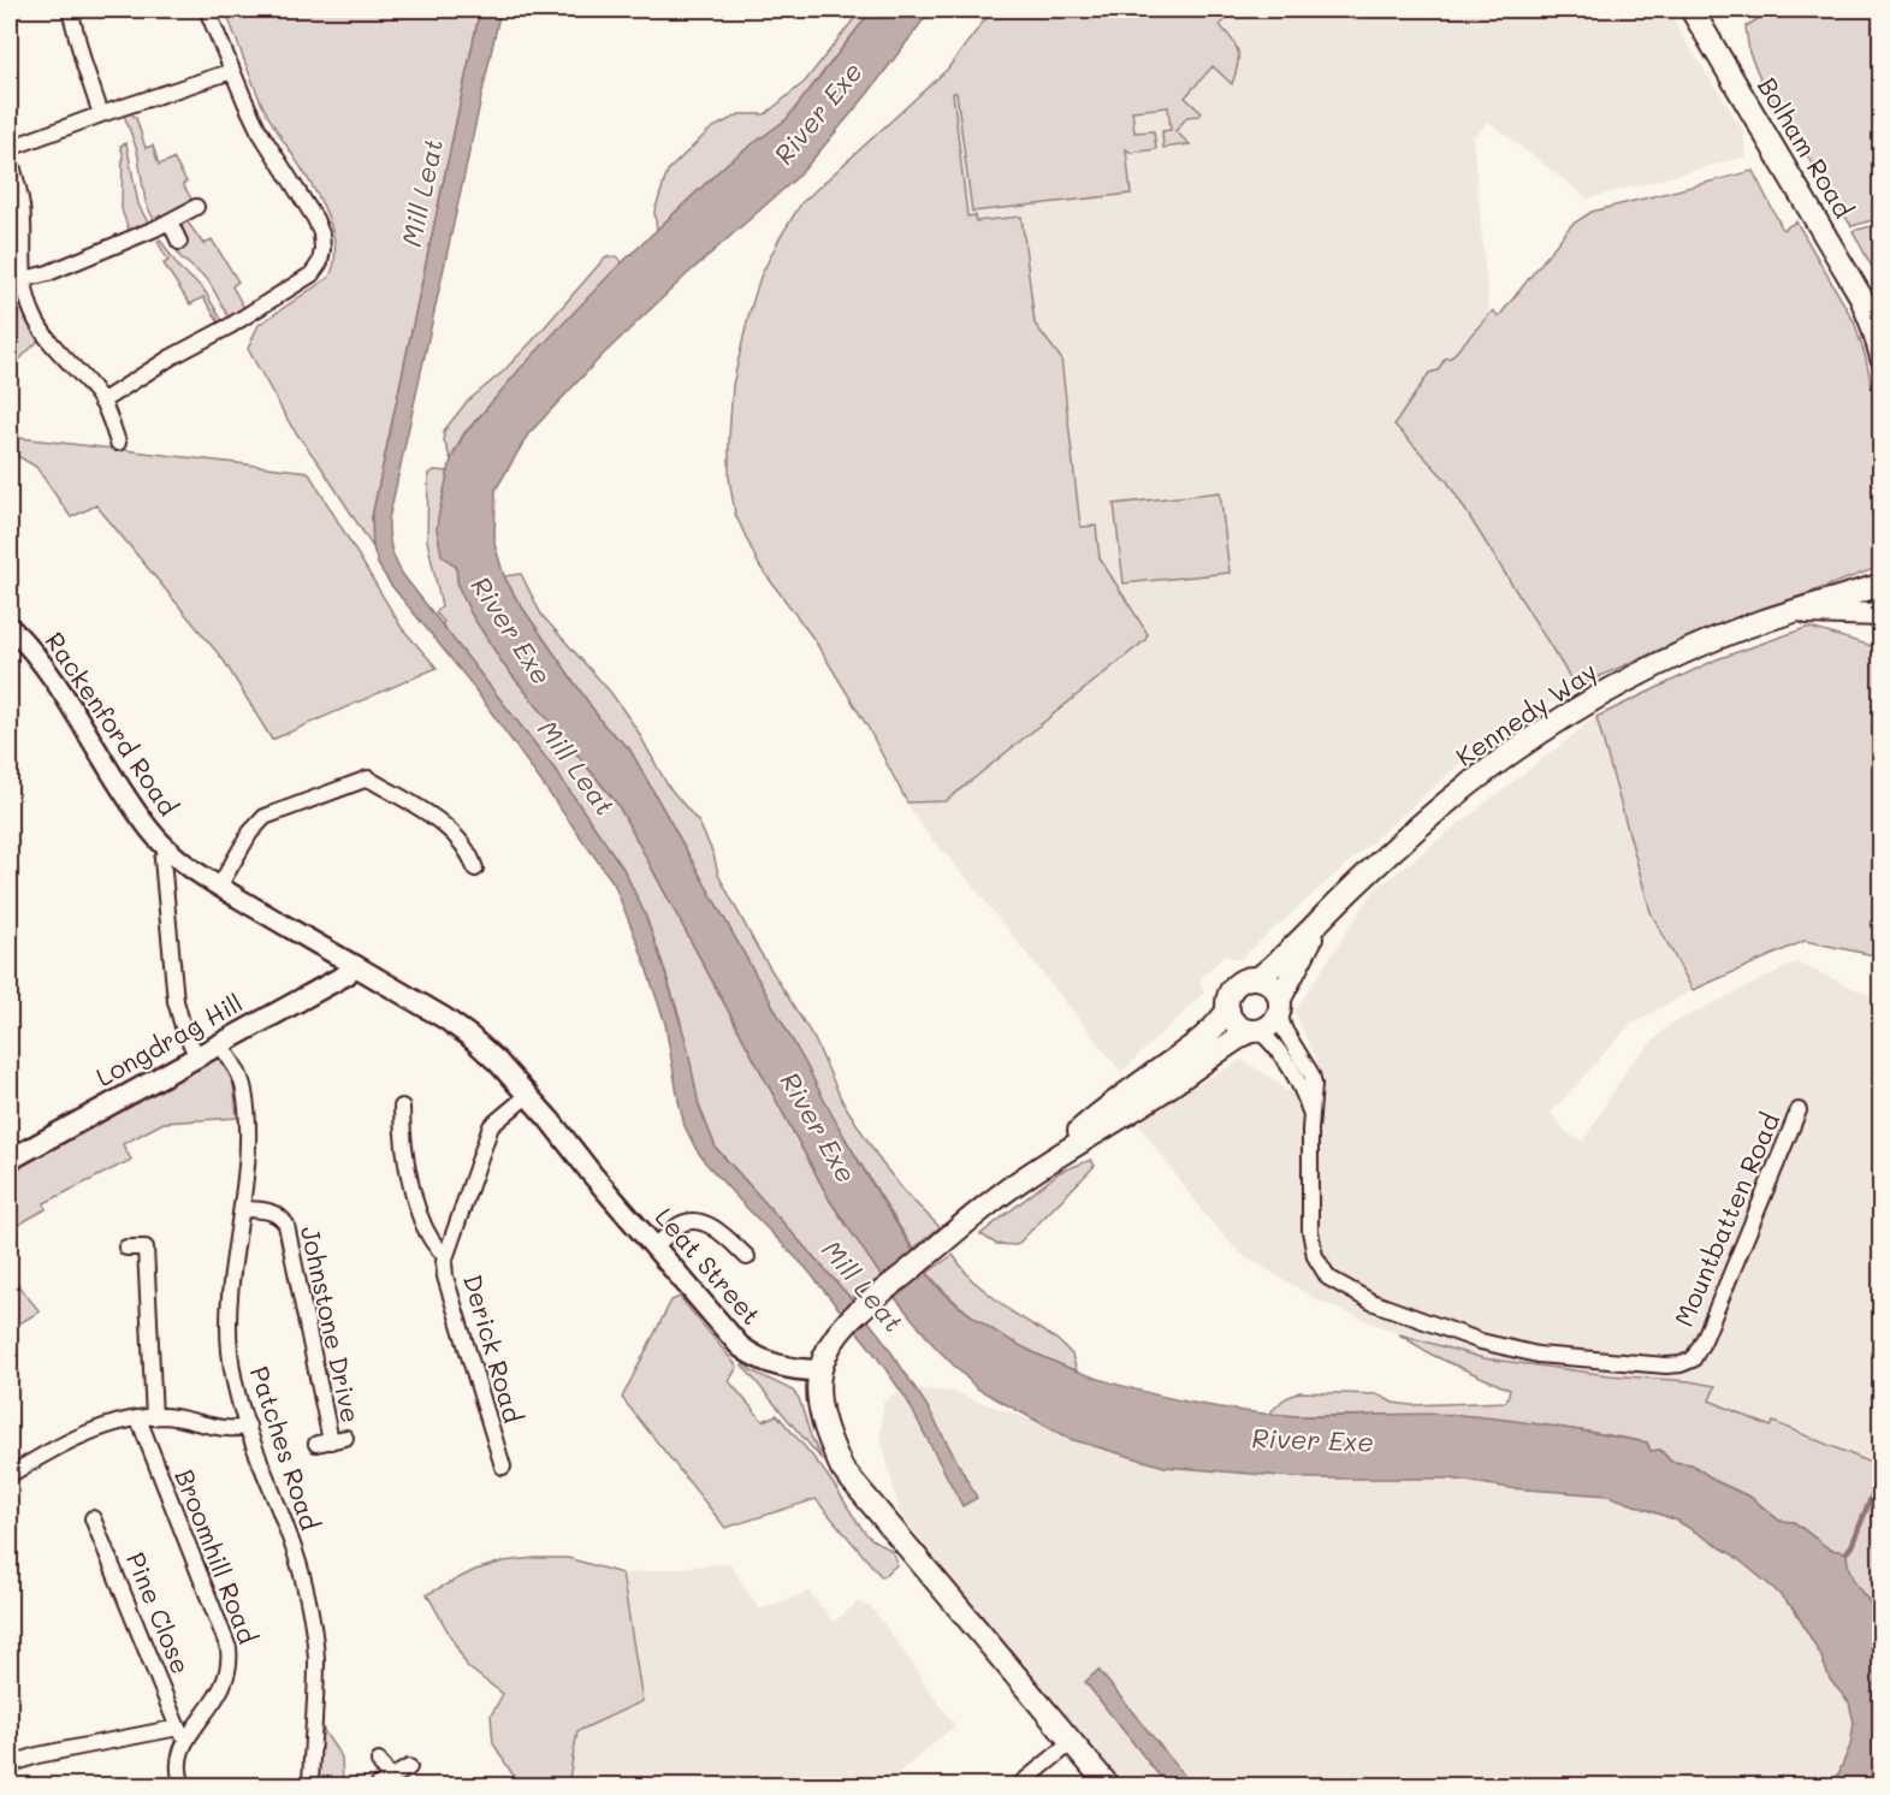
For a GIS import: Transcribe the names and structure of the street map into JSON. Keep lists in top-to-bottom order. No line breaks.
{"streets":{"main road":["Bolham Road","Kennedy Way","Longdrag Hill","Leat Street"],"street":["Rackenford Road","Mountbatten Road","Johnstone Drive","Derick Road","Patches Road","Broomhill Road","Pine Close"]},"crossings":[["Kennedy Way","Mountbatten Road"],["Rackenford Road","Longdrag Hill"],["Rackenford Road","Leat Street"],["Longdrag Hill","Leat Street"],["Longdrag Hill","Patches Road"],["Leat Street","Derick Road"],["Johnstone Drive","Patches Road"],["Broomhill Road","Pine Close"]],"water":["River Exe","Mill Leat"]}
